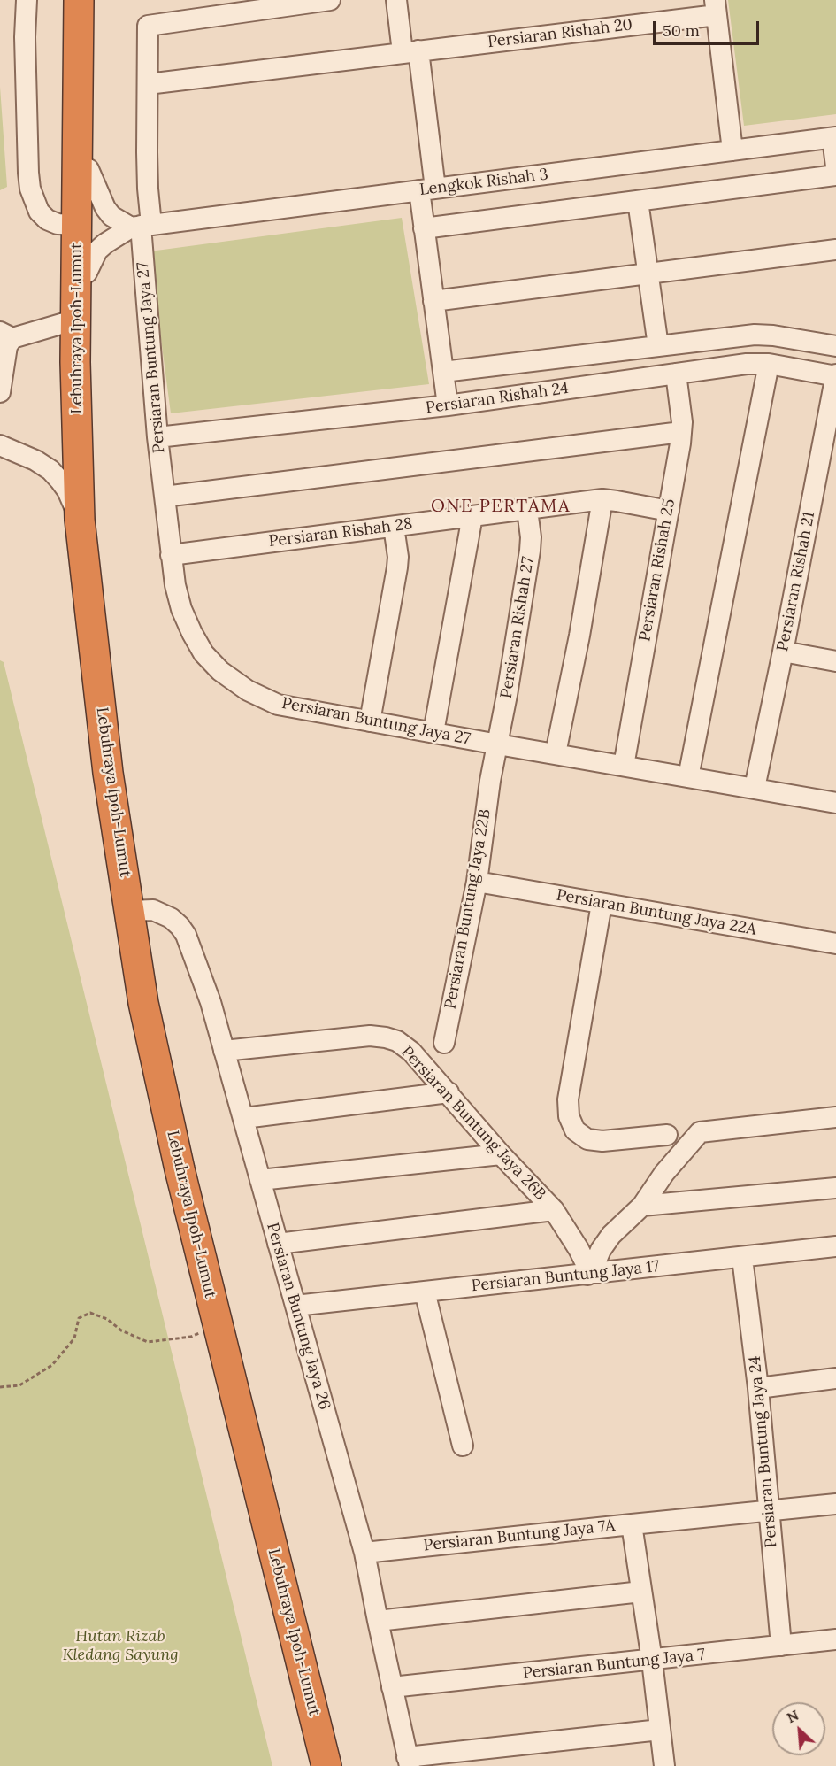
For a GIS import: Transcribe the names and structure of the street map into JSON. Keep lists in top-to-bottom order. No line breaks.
{"streets":{"highway":["Lebuhraya Ipoh-Lumut"],"street":["Persiaran Rishah 20","Lengkok Rishah 3","Persiaran Buntung Jaya 27","Persiaran Rishah 24","Persiaran Rishah 28","Persiaran Rishah 25","Persiaran Rishah 21","Persiaran Rishah 27","Persiaran Buntung Jaya 22B","Persiaran Buntung Jaya 22A","Persiaran Buntung Jaya 26B","Persiaran Buntung Jaya 17","Persiaran Buntung Jaya 26","Persiaran Buntung Jaya 24","Persiaran Buntung Jaya 7A","Persiaran Buntung Jaya 7"]},"crossings":[["Persiaran Rishah 20","Persiaran Buntung Jaya 27"],["Lengkok Rishah 3","Lebuhraya Ipoh-Lumut"],["Lengkok Rishah 3","Persiaran Buntung Jaya 27"],["Lebuhraya Ipoh-Lumut","Persiaran Buntung Jaya 26"],["Persiaran Buntung Jaya 27","Persiaran Rishah 24"],["Persiaran Buntung Jaya 27","Persiaran Rishah 28"],["Persiaran Buntung Jaya 27","Persiaran Rishah 25"],["Persiaran Buntung Jaya 27","Persiaran Rishah 21"],["Persiaran Buntung Jaya 27","Persiaran Rishah 27"],["Persiaran Buntung Jaya 27","Persiaran Buntung Jaya 22B"],["Persiaran Rishah 24","Persiaran Rishah 25"],["Persiaran Rishah 24","Persiaran Rishah 21"],["Persiaran Rishah 28","Persiaran Rishah 25"],["Persiaran Rishah 28","Persiaran Rishah 27"],["Persiaran Rishah 27","Persiaran Buntung Jaya 22B"],["Persiaran Buntung Jaya 22B","Persiaran Buntung Jaya 22A"],["Persiaran Buntung Jaya 26B","Persiaran Buntung Jaya 17"],["Persiaran Buntung Jaya 26B","Persiaran Buntung Jaya 26"],["Persiaran Buntung Jaya 17","Persiaran Buntung Jaya 26"],["Persiaran Buntung Jaya 17","Persiaran Buntung Jaya 24"],["Persiaran Buntung Jaya 26","Persiaran Buntung Jaya 7A"],["Persiaran Buntung Jaya 26","Persiaran Buntung Jaya 7"],["Persiaran Buntung Jaya 24","Persiaran Buntung Jaya 7"],["Persiaran Buntung Jaya 7A","Persiaran Buntung Jaya 7"]],"districts":["ONE PERTAMA"],"parks":["Hutan Rizab Kledang Sayung"],"scale_bar":"50 m","north":"top left"}
